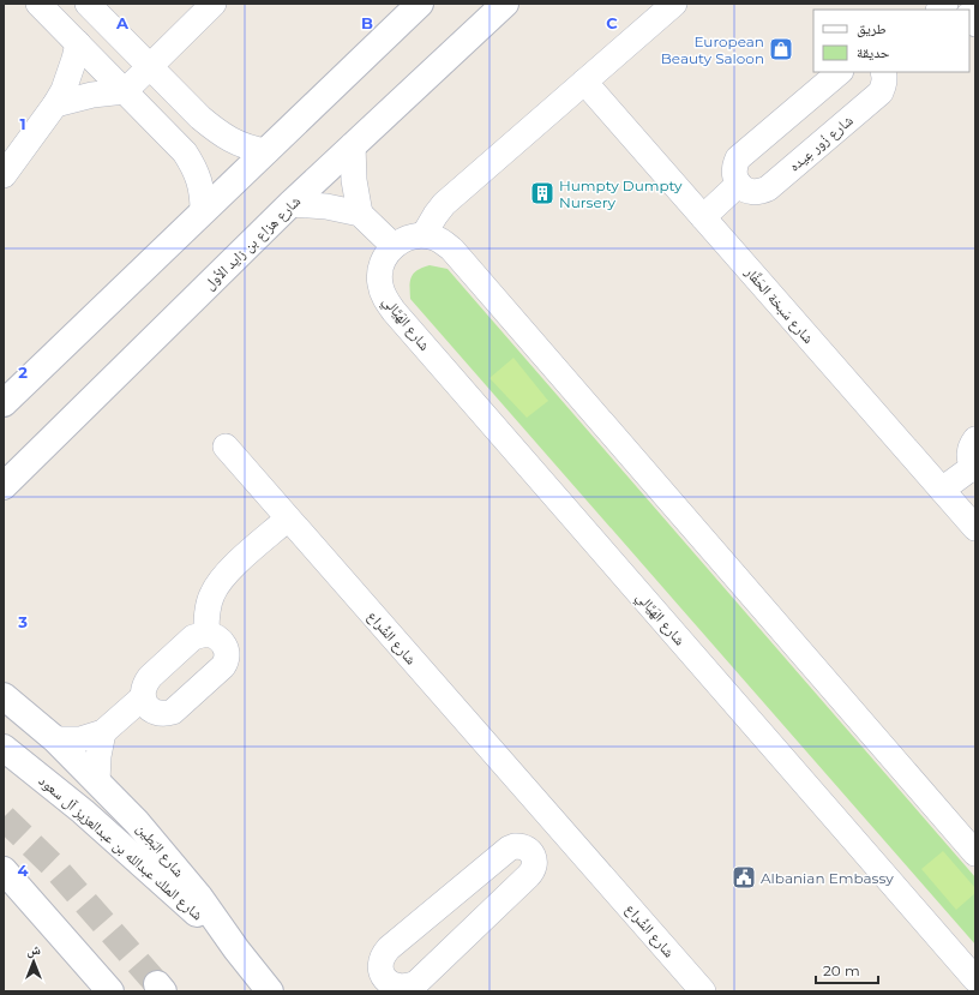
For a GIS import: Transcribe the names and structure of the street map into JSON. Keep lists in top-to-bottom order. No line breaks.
{"streets":{"main road":["شارع هزاع بن زايد الأول","شارع الملك عبدالله بن عبدالعزيز آل سعود","شارع البَطِين"],"street":["شارع زُور عِيده","شارع سَبخة الحَفَّار","شارع الهَيَّالي","شارع الشِّراع"]},"crossings":[["شارع الملك عبدالله بن عبدالعزيز آل سعود","شارع البَطِين"]],"places":{"shop":["European Beauty Saloon"],"building":["Humpty Dumpty Nursery"],"public building":["Albanian Embassy"]},"legend":["طريق","حديقة"],"scale_bar":"20 m","north":"top","grid":{"columns":["A","B","C"],"rows":["1","2","3","4"]}}
